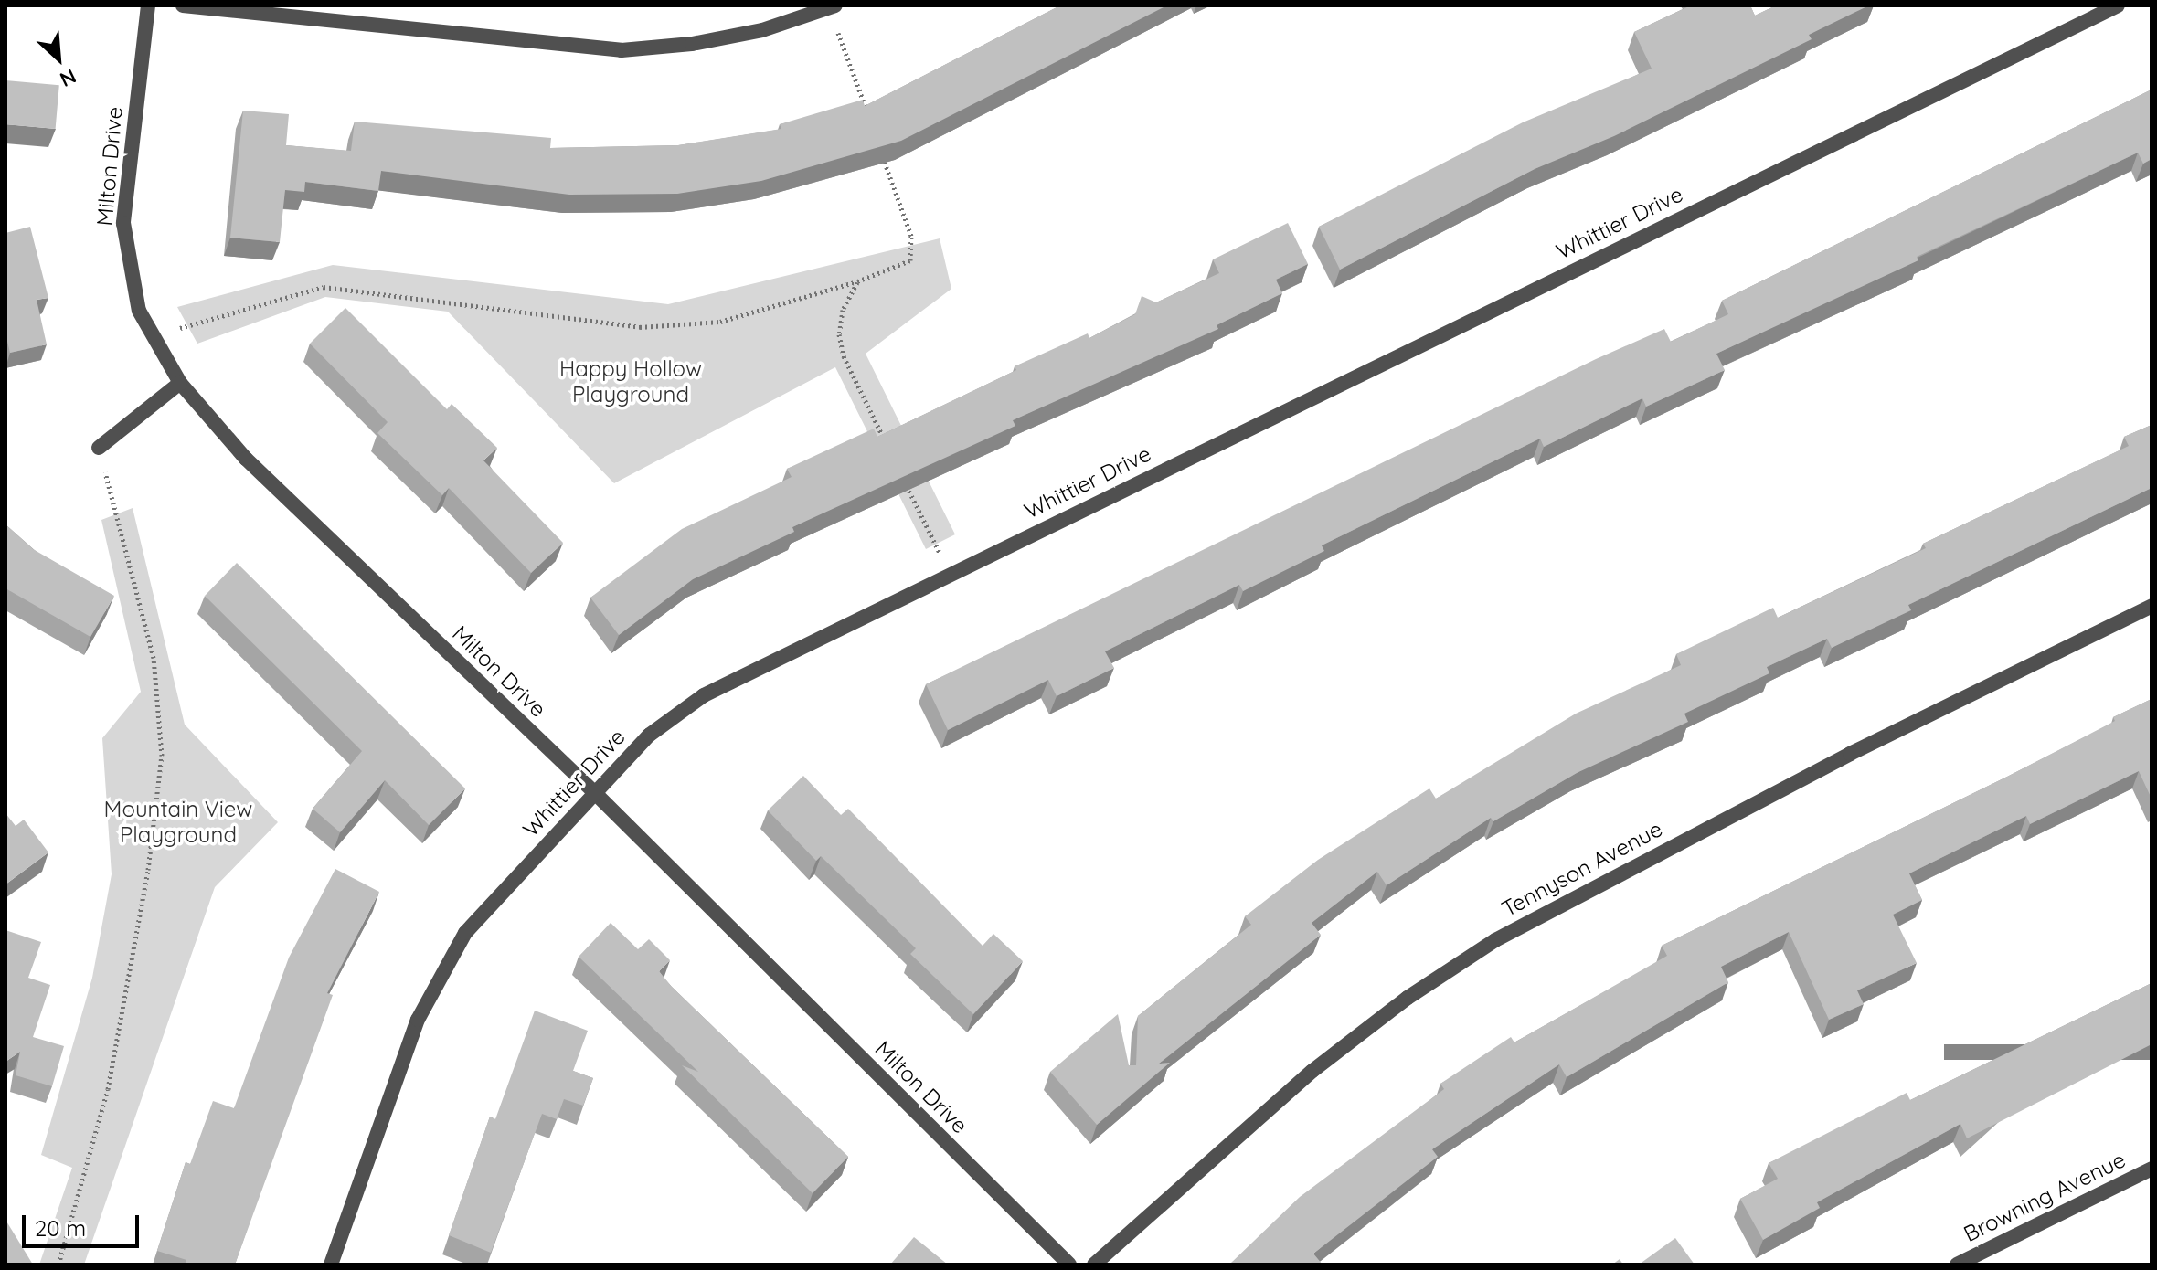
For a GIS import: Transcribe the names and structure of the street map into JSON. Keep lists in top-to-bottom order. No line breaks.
{"streets":{"street":["Milton Drive","Whittier Drive","Tennyson Avenue","Browning Avenue"]},"crossings":[["Milton Drive","Whittier Drive"]],"parks":["Happy Hollow Playground","Mountain View Playground"],"scale_bar":"20 m","north":"bottom right"}
